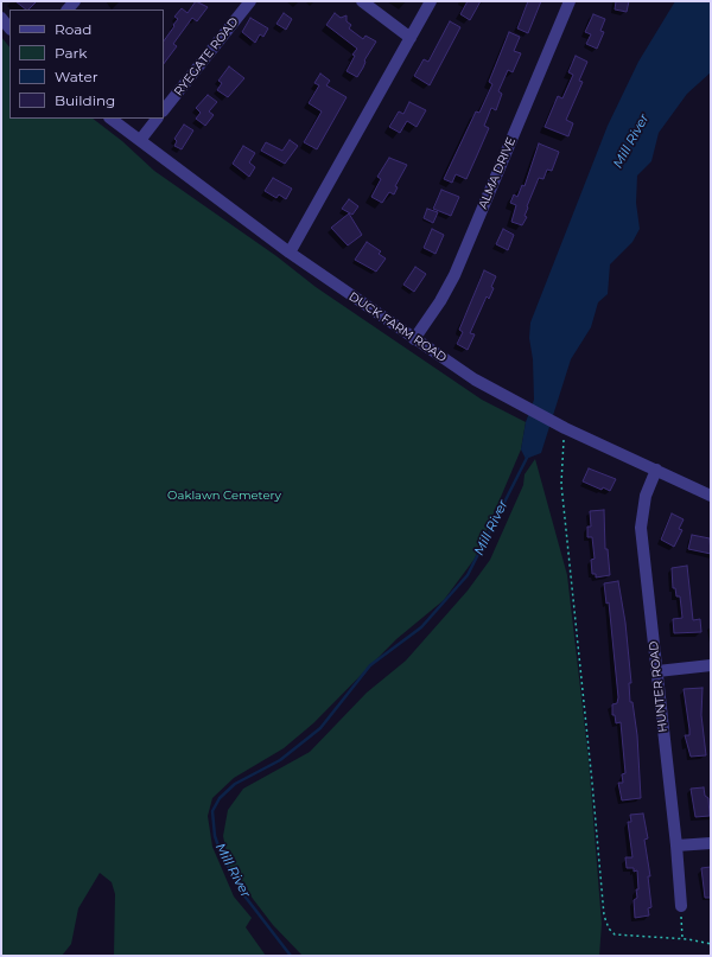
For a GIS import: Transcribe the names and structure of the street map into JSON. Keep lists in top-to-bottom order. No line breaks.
{"streets":{"street":["RYEGATE ROAD","ALMA DRIVE","DUCK FARM ROAD","HUNTER ROAD"]},"crossings":[["ALMA DRIVE","DUCK FARM ROAD"],["DUCK FARM ROAD","HUNTER ROAD"]],"water":["Mill River"],"parks":["Oaklawn Cemetery"],"legend":["Road","Park","Water","Building"]}
